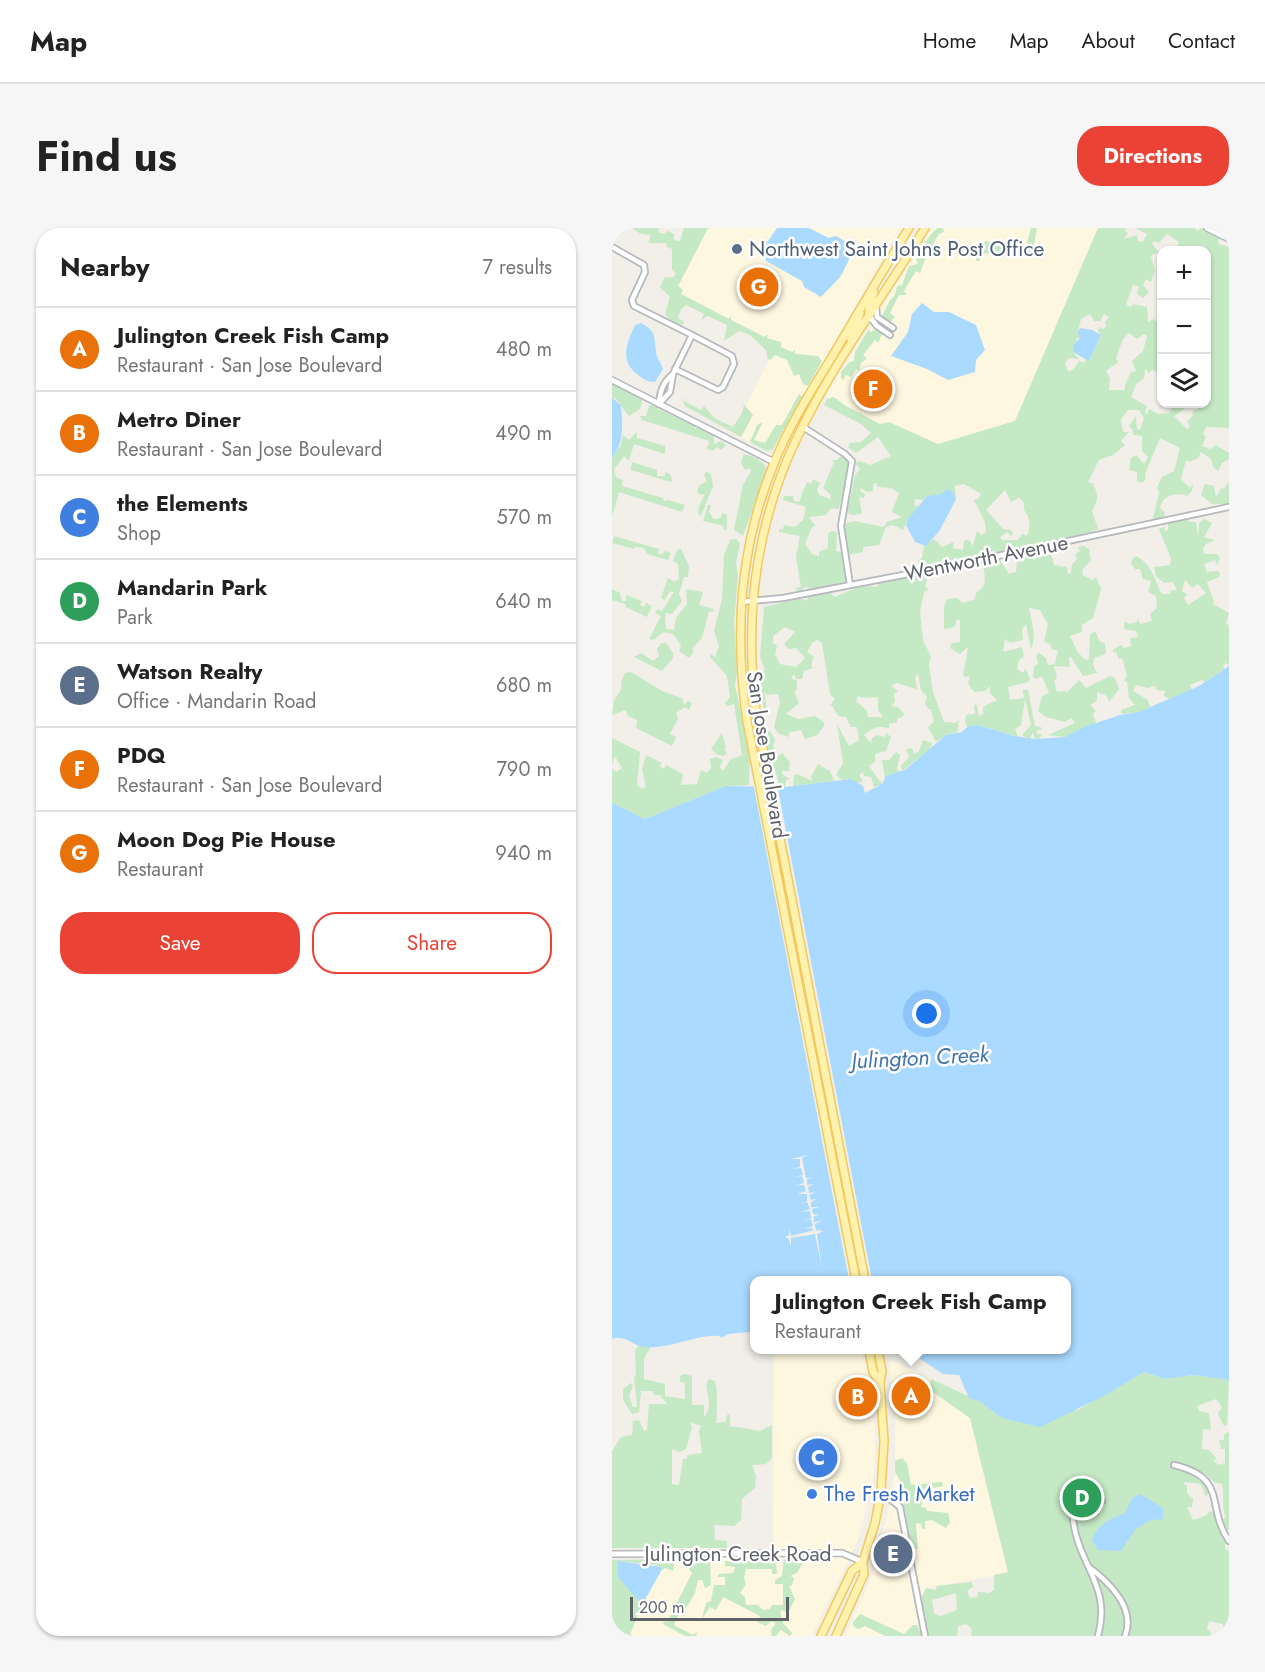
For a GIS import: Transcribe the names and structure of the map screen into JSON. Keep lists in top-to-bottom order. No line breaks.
{"streets":{"main road":["San Jose Boulevard"],"street":["Wentworth Avenue","Julington Creek Road"]},"crossings":[["Wentworth Avenue","San Jose Boulevard"]],"water":["Julington Creek"],"places":["Northwest Saint Johns Post Office","The Fresh Market"],"scale_bar":"200 m","page":{"header":"Map","nav":["Home","Map","About","Contact"],"title":"Find us","buttons":["Directions",["Save","Share"]],"heading":["Nearby","7 results"],"map_buttons":["+","−"],"pins":["G","F","A","B","C","D","E"],"list":[{"mark":"A","name":"Julington Creek Fish Camp","note":"Restaurant · San Jose Boulevard","value":"480 m"},{"mark":"B","name":"Metro Diner","note":"Restaurant · San Jose Boulevard","value":"490 m"},{"mark":"C","name":"the Elements","note":"Shop","value":"570 m"},{"mark":"D","name":"Mandarin Park","note":"Park","value":"640 m"},{"mark":"E","name":"Watson Realty","note":"Office · Mandarin Road","value":"680 m"},{"mark":"F","name":"PDQ","note":"Restaurant · San Jose Boulevard","value":"790 m"},{"mark":"G","name":"Moon Dog Pie House","note":"Restaurant","value":"940 m"}],"popup":["Julington Creek Fish Camp","Restaurant"],"scale":"200 m"}}
